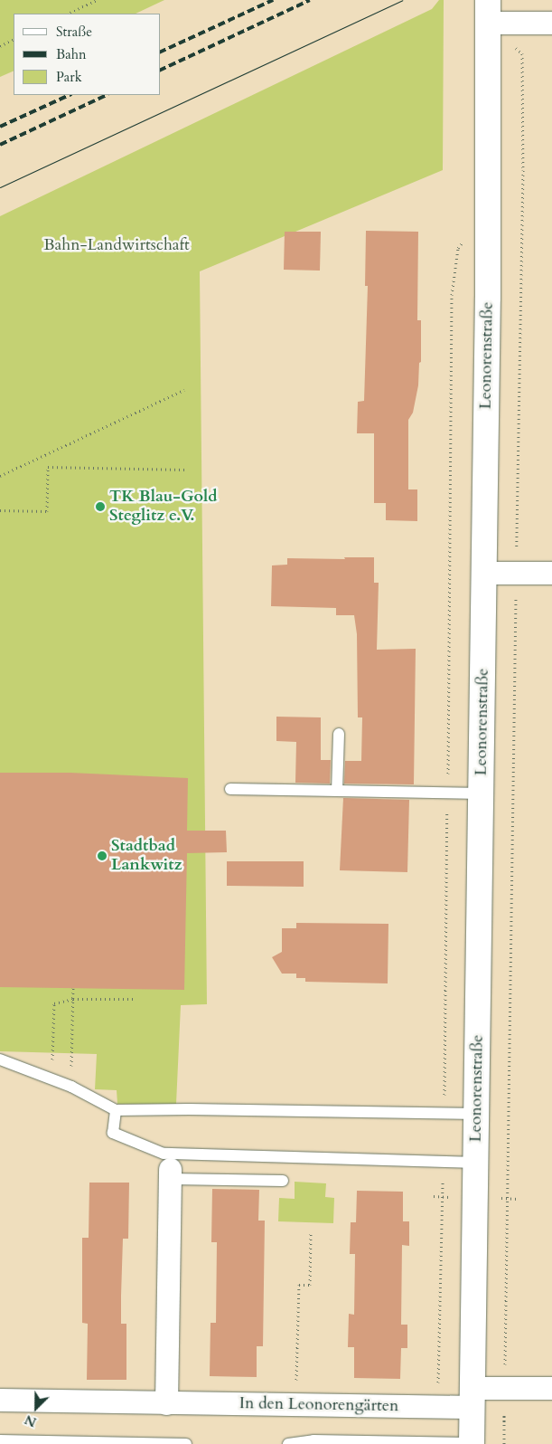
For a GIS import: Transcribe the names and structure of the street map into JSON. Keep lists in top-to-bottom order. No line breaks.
{"streets":{"main road":["Leonorenstraße"],"street":["In den Leonorengärten"]},"crossings":[["Leonorenstraße","In den Leonorengärten"]],"parks":["Bahn-Landwirtschaft"],"places":["TK Blau-Gold Steglitz e.V.","Stadtbad Lankwitz"],"legend":["Straße","Bahn","Park"],"north":"bottom left"}
